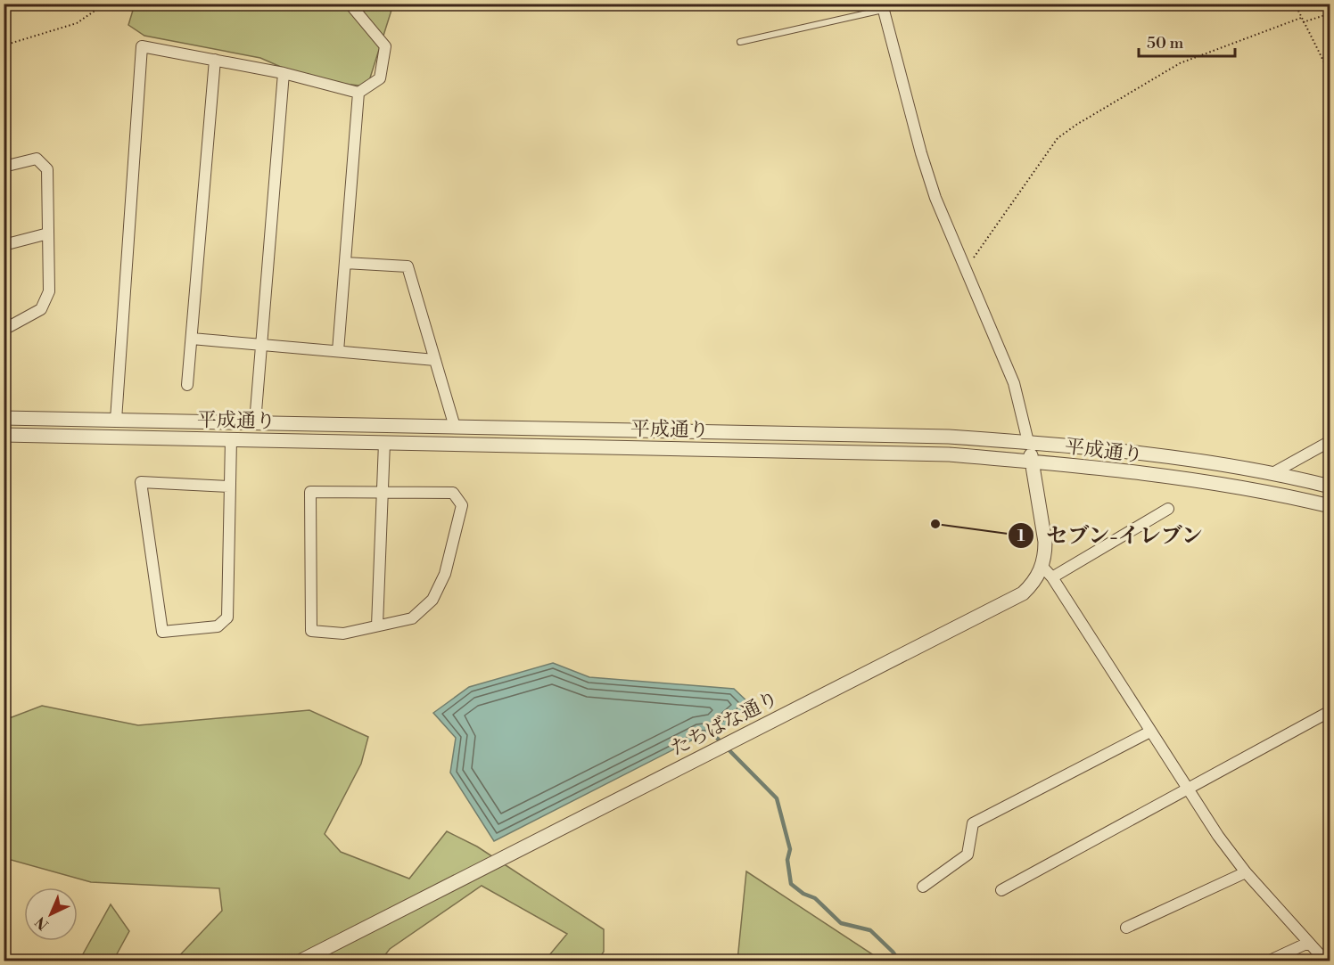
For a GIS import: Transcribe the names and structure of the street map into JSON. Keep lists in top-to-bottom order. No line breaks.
{"streets":{"street":["平成通り","たちばな通り"]},"crossings":[["平成通り","たちばな通り"]],"places":["セブン-イレブン"],"scale_bar":"50 m","north":"bottom left"}
